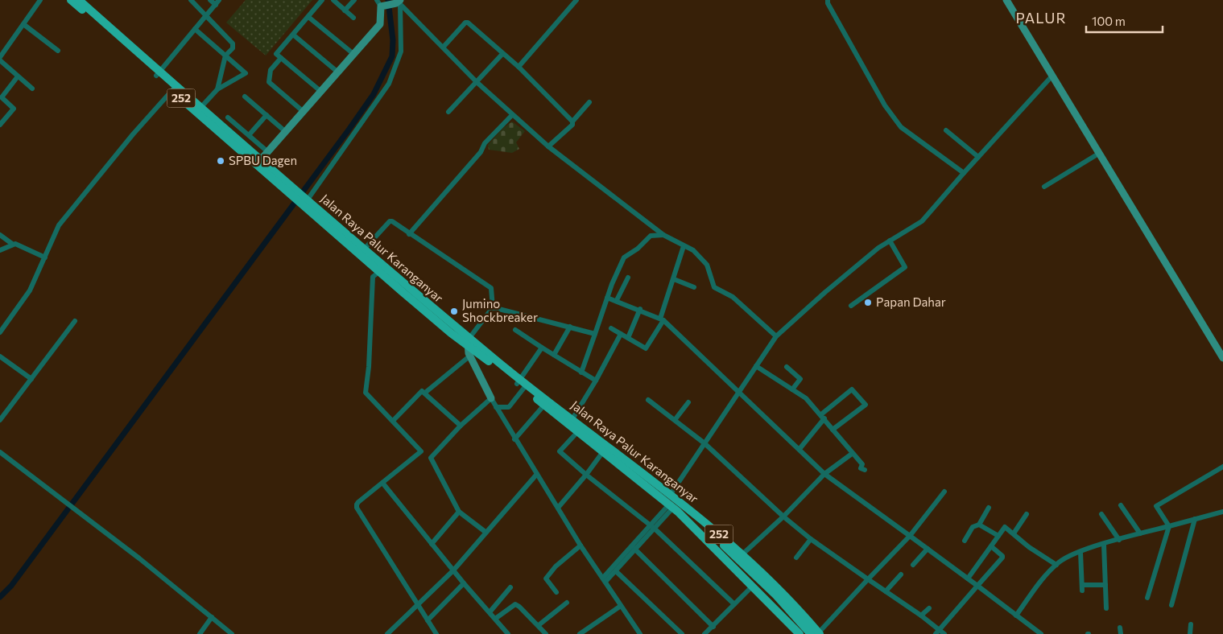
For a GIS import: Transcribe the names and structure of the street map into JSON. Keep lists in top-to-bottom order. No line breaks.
{"streets":{"main road":["252","Jalan Raya Palur Karanganyar"]},"crossings":[["252","Jalan Raya Palur Karanganyar"]],"districts":["PALUR"],"places":["SPBU Dagen","Papan Dahar","Jumino Shockbreaker"],"scale_bar":"100 m"}
